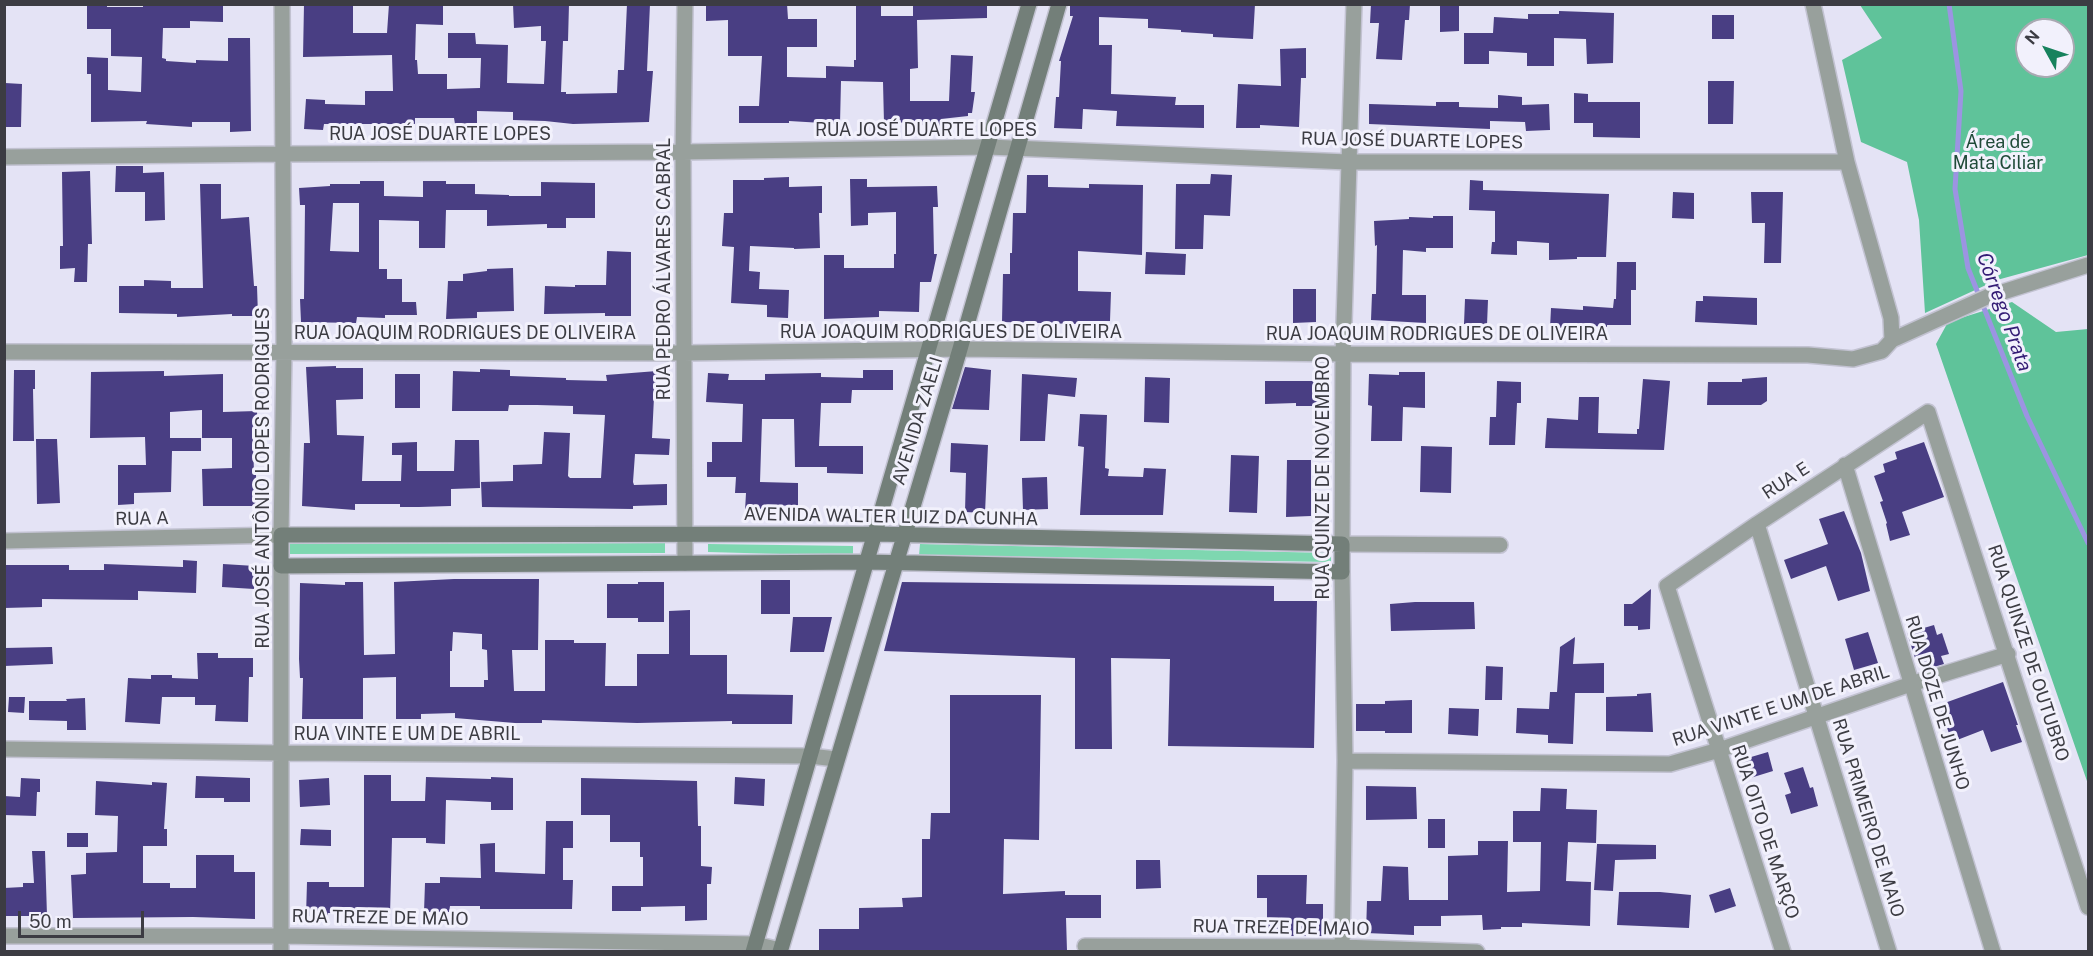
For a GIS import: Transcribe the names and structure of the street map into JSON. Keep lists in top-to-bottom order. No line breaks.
{"streets":{"street":["RUA JOSÉ DUARTE LOPES","RUA PEDRO ÁLVARES CABRAL","RUA JOAQUIM RODRIGUES DE OLIVEIRA","AVENIDA ZAELI","RUA JOSÉ ANTÔNIO LOPES RODRIGUES","RUA QUINZE DE NOVEMBRO","RUA E","AVENIDA WALTER LUIZ DA CUNHA","RUA A","RUA QUINZE DE OUTUBRO","RUA DOZE DE JUNHO","RUA VINTE E UM DE ABRIL","RUA PRIMEIRO DE MAIO","RUA OITO DE MARÇO","RUA TREZE DE MAIO"]},"crossings":[["RUA JOSÉ DUARTE LOPES","RUA PEDRO ÁLVARES CABRAL"],["RUA JOSÉ DUARTE LOPES","AVENIDA ZAELI"],["RUA JOSÉ DUARTE LOPES","RUA JOSÉ ANTÔNIO LOPES RODRIGUES"],["RUA JOSÉ DUARTE LOPES","RUA QUINZE DE NOVEMBRO"],["RUA PEDRO ÁLVARES CABRAL","RUA JOAQUIM RODRIGUES DE OLIVEIRA"],["RUA PEDRO ÁLVARES CABRAL","AVENIDA WALTER LUIZ DA CUNHA"],["RUA JOAQUIM RODRIGUES DE OLIVEIRA","AVENIDA ZAELI"],["RUA JOAQUIM RODRIGUES DE OLIVEIRA","RUA JOSÉ ANTÔNIO LOPES RODRIGUES"],["RUA JOAQUIM RODRIGUES DE OLIVEIRA","RUA QUINZE DE NOVEMBRO"],["AVENIDA ZAELI","AVENIDA WALTER LUIZ DA CUNHA"],["AVENIDA ZAELI","RUA VINTE E UM DE ABRIL"],["AVENIDA ZAELI","RUA TREZE DE MAIO"],["RUA JOSÉ ANTÔNIO LOPES RODRIGUES","AVENIDA WALTER LUIZ DA CUNHA"],["RUA JOSÉ ANTÔNIO LOPES RODRIGUES","RUA A"],["RUA JOSÉ ANTÔNIO LOPES RODRIGUES","RUA VINTE E UM DE ABRIL"],["RUA JOSÉ ANTÔNIO LOPES RODRIGUES","RUA TREZE DE MAIO"],["RUA QUINZE DE NOVEMBRO","AVENIDA WALTER LUIZ DA CUNHA"],["RUA QUINZE DE NOVEMBRO","RUA VINTE E UM DE ABRIL"],["RUA QUINZE DE NOVEMBRO","RUA TREZE DE MAIO"],["RUA E","RUA QUINZE DE OUTUBRO"],["RUA E","RUA DOZE DE JUNHO"],["RUA E","RUA PRIMEIRO DE MAIO"],["RUA E","RUA OITO DE MARÇO"],["AVENIDA WALTER LUIZ DA CUNHA","RUA A"],["RUA QUINZE DE OUTUBRO","RUA VINTE E UM DE ABRIL"],["RUA DOZE DE JUNHO","RUA VINTE E UM DE ABRIL"],["RUA VINTE E UM DE ABRIL","RUA PRIMEIRO DE MAIO"],["RUA VINTE E UM DE ABRIL","RUA OITO DE MARÇO"]],"water":["Córrego Prata"],"parks":["Área de Mata Ciliar"],"scale_bar":"50 m","north":"top left"}
